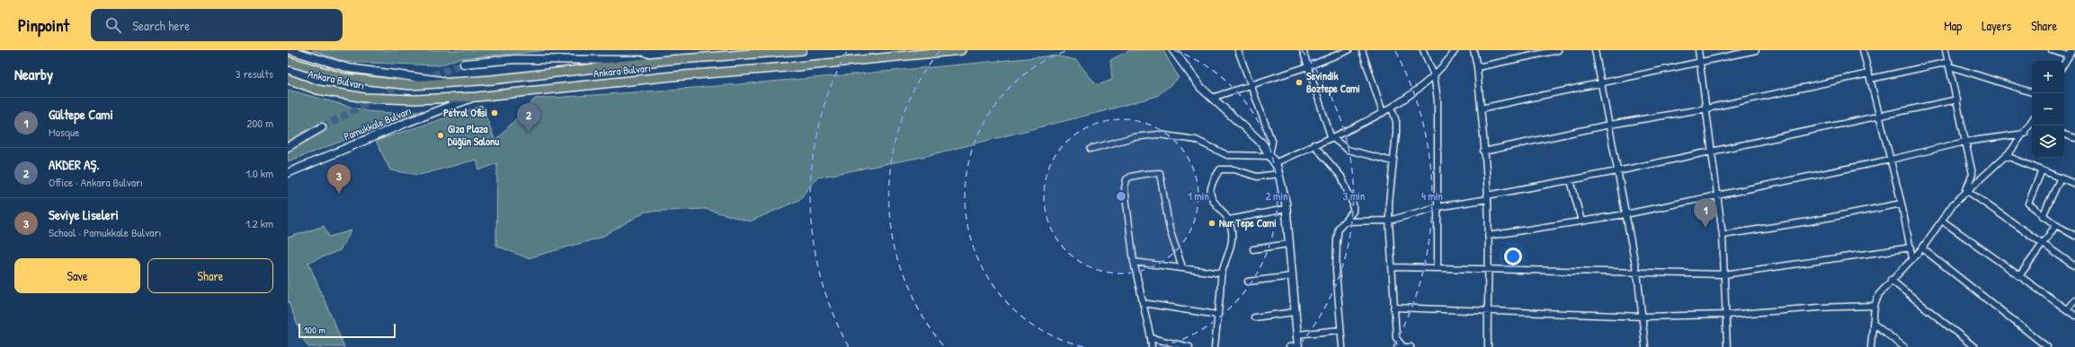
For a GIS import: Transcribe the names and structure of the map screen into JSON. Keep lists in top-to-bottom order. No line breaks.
{"streets":{"main road":["Ankara Bulvarı","Pamukkale Bulvarı"]},"crossings":[["Ankara Bulvarı","Pamukkale Bulvarı"]],"places":["Sevindik Boztepe Cami","Petrol Ofisi","Giza Plaza Düğün Salonu","Nur Tepe Cami"],"scale_bar":"100 m","page":{"header":"Pinpoint","search":"Search here","nav":["Map","Layers","Share"],"heading":["Nearby","3 results"],"map_buttons":["+","−"],"list":[{"mark":"1","name":"Gültepe Cami","note":"Mosque","value":"200 m"},{"mark":"2","name":"AKDER AŞ.","note":"Office · Ankara Bulvarı","value":"1.0 km"},{"mark":"3","name":"Seviye Liseleri","note":"School · Pamukkale Bulvarı","value":"1.2 km"}],"pins":["2","3","1"],"buttons":["Save","Share"],"scale":"100 m"},"rings":["1 min","2 min","3 min","4 min"]}
